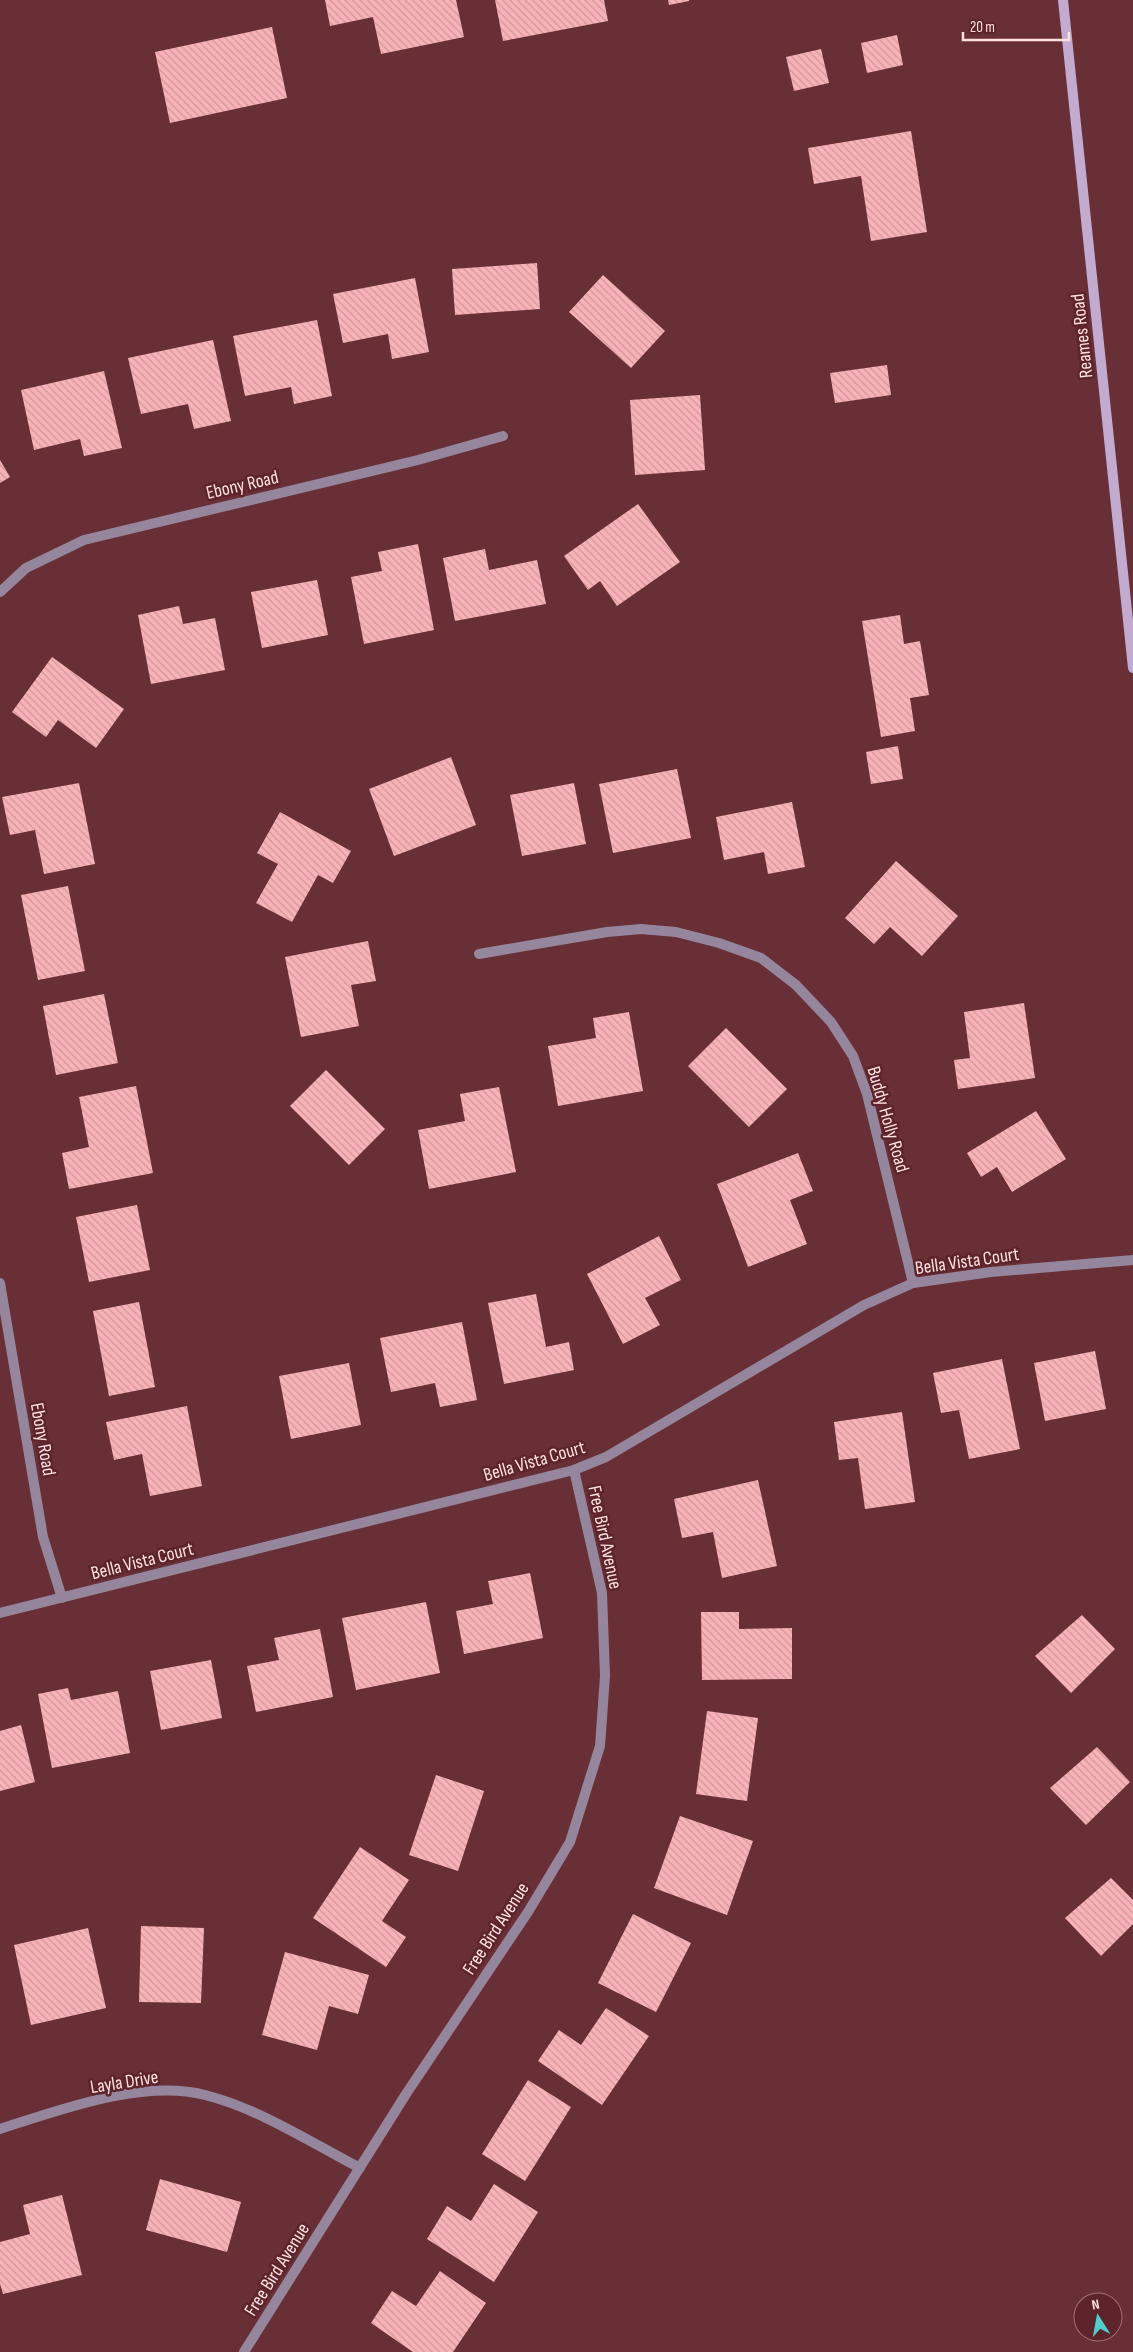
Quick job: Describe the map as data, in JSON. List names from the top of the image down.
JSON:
{
  "streets": {
    "main road": ["Reames Road"],
    "street": [
      "Ebony Road",
      "Buddy Holly Road",
      "Bella Vista Court",
      "Free Bird Avenue",
      "Layla Drive"
    ]
  },
  "crossings": [
    ["Ebony Road", "Bella Vista Court"],
    ["Buddy Holly Road", "Bella Vista Court"],
    ["Bella Vista Court", "Free Bird Avenue"],
    ["Free Bird Avenue", "Layla Drive"]
  ],
  "scale_bar": "20 m",
  "north": "top"
}
